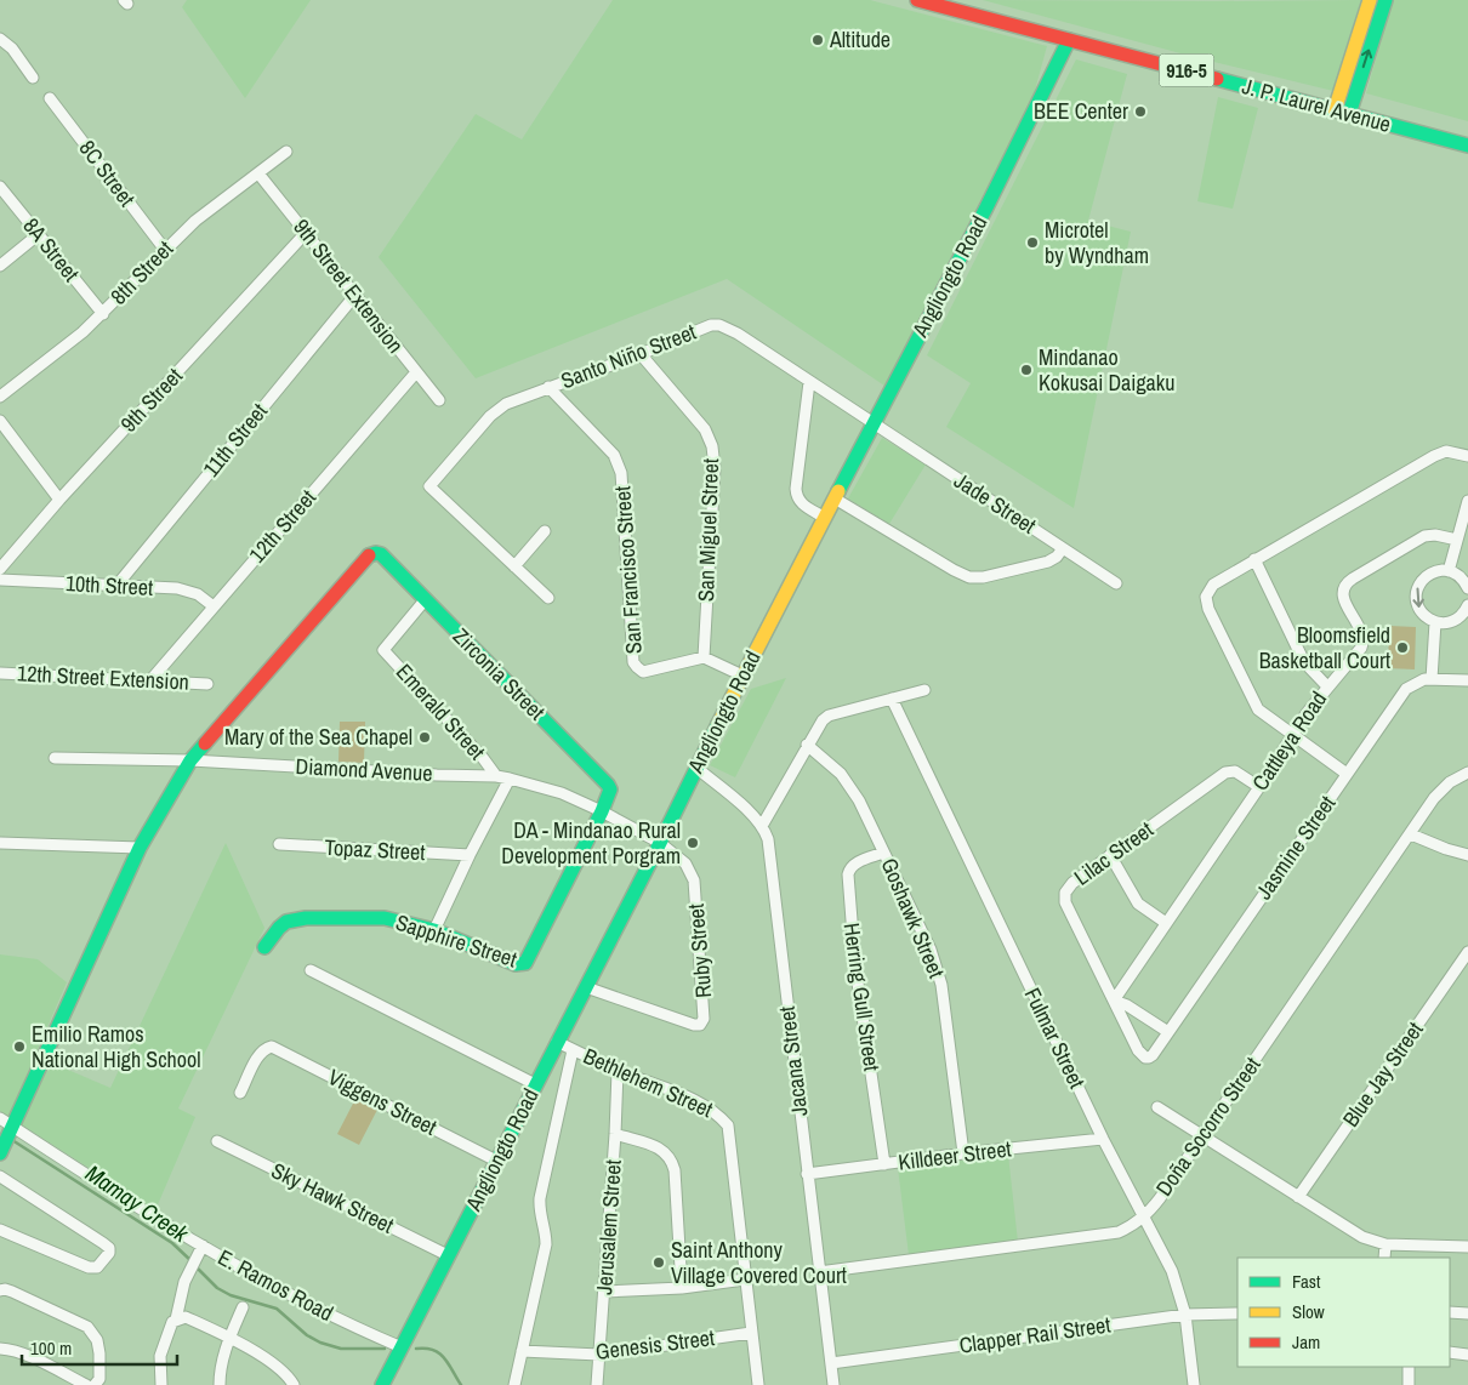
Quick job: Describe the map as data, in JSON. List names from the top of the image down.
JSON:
{
  "streets": {
    "main road": [
      "916-5",
      "J. P. Laurel Avenue",
      "Angliongto Road",
      "Zirconia Street",
      "Sapphire Street"
    ],
    "street": [
      "8C Street",
      "8A Street",
      "8th Street",
      "9th Street Extension",
      "Santo Niño Street",
      "9th Street",
      "11th Street",
      "Jade Street",
      "12th Street",
      "San Miguel Street",
      "San Francisco Street",
      "10th Street",
      "12th Street Extension",
      "Emerald Street",
      "Cattleya Road",
      "Diamond Avenue",
      "Jasmine Street",
      "Topaz Street",
      "Lilac Street",
      "Goshawk Street",
      "Ruby Street",
      "Herring Gull Street",
      "Fulmar Street",
      "Jacana Street",
      "Blue Jay Street",
      "Bethlehem Street",
      "Viggens Street",
      "Doña Socorro Street",
      "Killdeer Street",
      "Sky Hawk Street",
      "Jerusalem Street",
      "E. Ramos Road",
      "Clapper Rail Street",
      "Genesis Street"
    ]
  },
  "crossings": [
    ["J. P. Laurel Avenue", "Angliongto Road"],
    ["8C Street", "8th Street"],
    ["8A Street", "8th Street"],
    ["8th Street", "9th Street Extension"],
    ["Angliongto Road", "Santo Niño Street"],
    ["Angliongto Road", "Jade Street"],
    ["Angliongto Road", "Diamond Avenue"],
    ["Angliongto Road", "Ruby Street"],
    ["Angliongto Road", "Jacana Street"],
    ["Angliongto Road", "Bethlehem Street"],
    ["Angliongto Road", "Viggens Street"],
    ["Angliongto Road", "Sky Hawk Street"],
    ["Angliongto Road", "E. Ramos Road"],
    ["9th Street Extension", "9th Street"],
    ["9th Street Extension", "11th Street"],
    ["9th Street Extension", "12th Street"],
    ["Santo Niño Street", "Jade Street"],
    ["Santo Niño Street", "San Miguel Street"],
    ["Santo Niño Street", "San Francisco Street"],
    ["11th Street", "10th Street"],
    ["12th Street", "10th Street"],
    ["12th Street", "12th Street Extension"],
    ["San Miguel Street", "San Francisco Street"],
    ["Zirconia Street", "Emerald Street"],
    ["Zirconia Street", "Diamond Avenue"],
    ["Zirconia Street", "Sapphire Street"],
    ["Emerald Street", "Diamond Avenue"],
    ["Cattleya Road", "Lilac Street"],
    ["Diamond Avenue", "Sapphire Street"],
    ["Diamond Avenue", "Ruby Street"],
    ["Jasmine Street", "Lilac Street"],
    ["Goshawk Street", "Herring Gull Street"],
    ["Goshawk Street", "Killdeer Street"],
    ["Herring Gull Street", "Killdeer Street"],
    ["Fulmar Street", "Doña Socorro Street"],
    ["Fulmar Street", "Killdeer Street"],
    ["Fulmar Street", "Clapper Rail Street"],
    ["Jacana Street", "Doña Socorro Street"],
    ["Jacana Street", "Killdeer Street"],
    ["Jacana Street", "Clapper Rail Street"],
    ["Bethlehem Street", "Jerusalem Street"],
    ["Bethlehem Street", "Genesis Street"],
    ["Jerusalem Street", "Genesis Street"]
  ],
  "water": ["Mamay Creek"],
  "places": [
    "Altitude",
    "BEE Center",
    "Microtel by Wyndham",
    "Mindanao Kokusai Daigaku",
    "Bloomsfield Basketball Court",
    "Mary of the Sea Chapel",
    "DA - Mindanao Rural Development Porgram",
    "Emilio Ramos National High School",
    "Saint Anthony Village Covered Court"
  ],
  "legend": ["Fast", "Slow", "Jam"],
  "scale_bar": "100 m"
}
